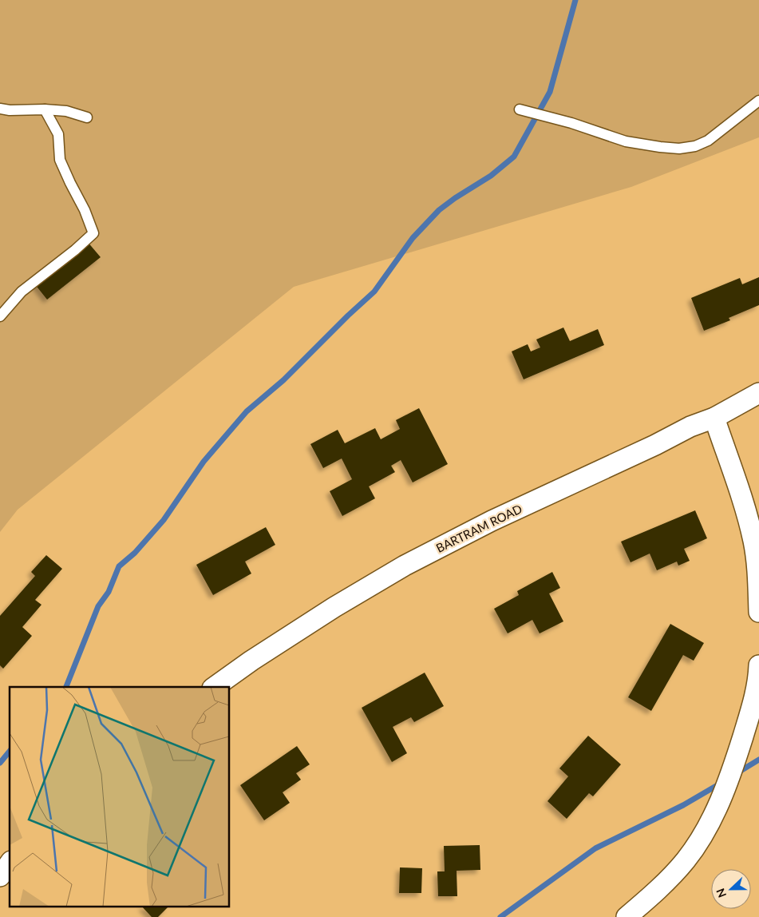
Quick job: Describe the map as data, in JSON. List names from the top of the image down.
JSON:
{
  "streets": {
    "street": ["BARTRAM ROAD"]
  },
  "north": "left"
}
